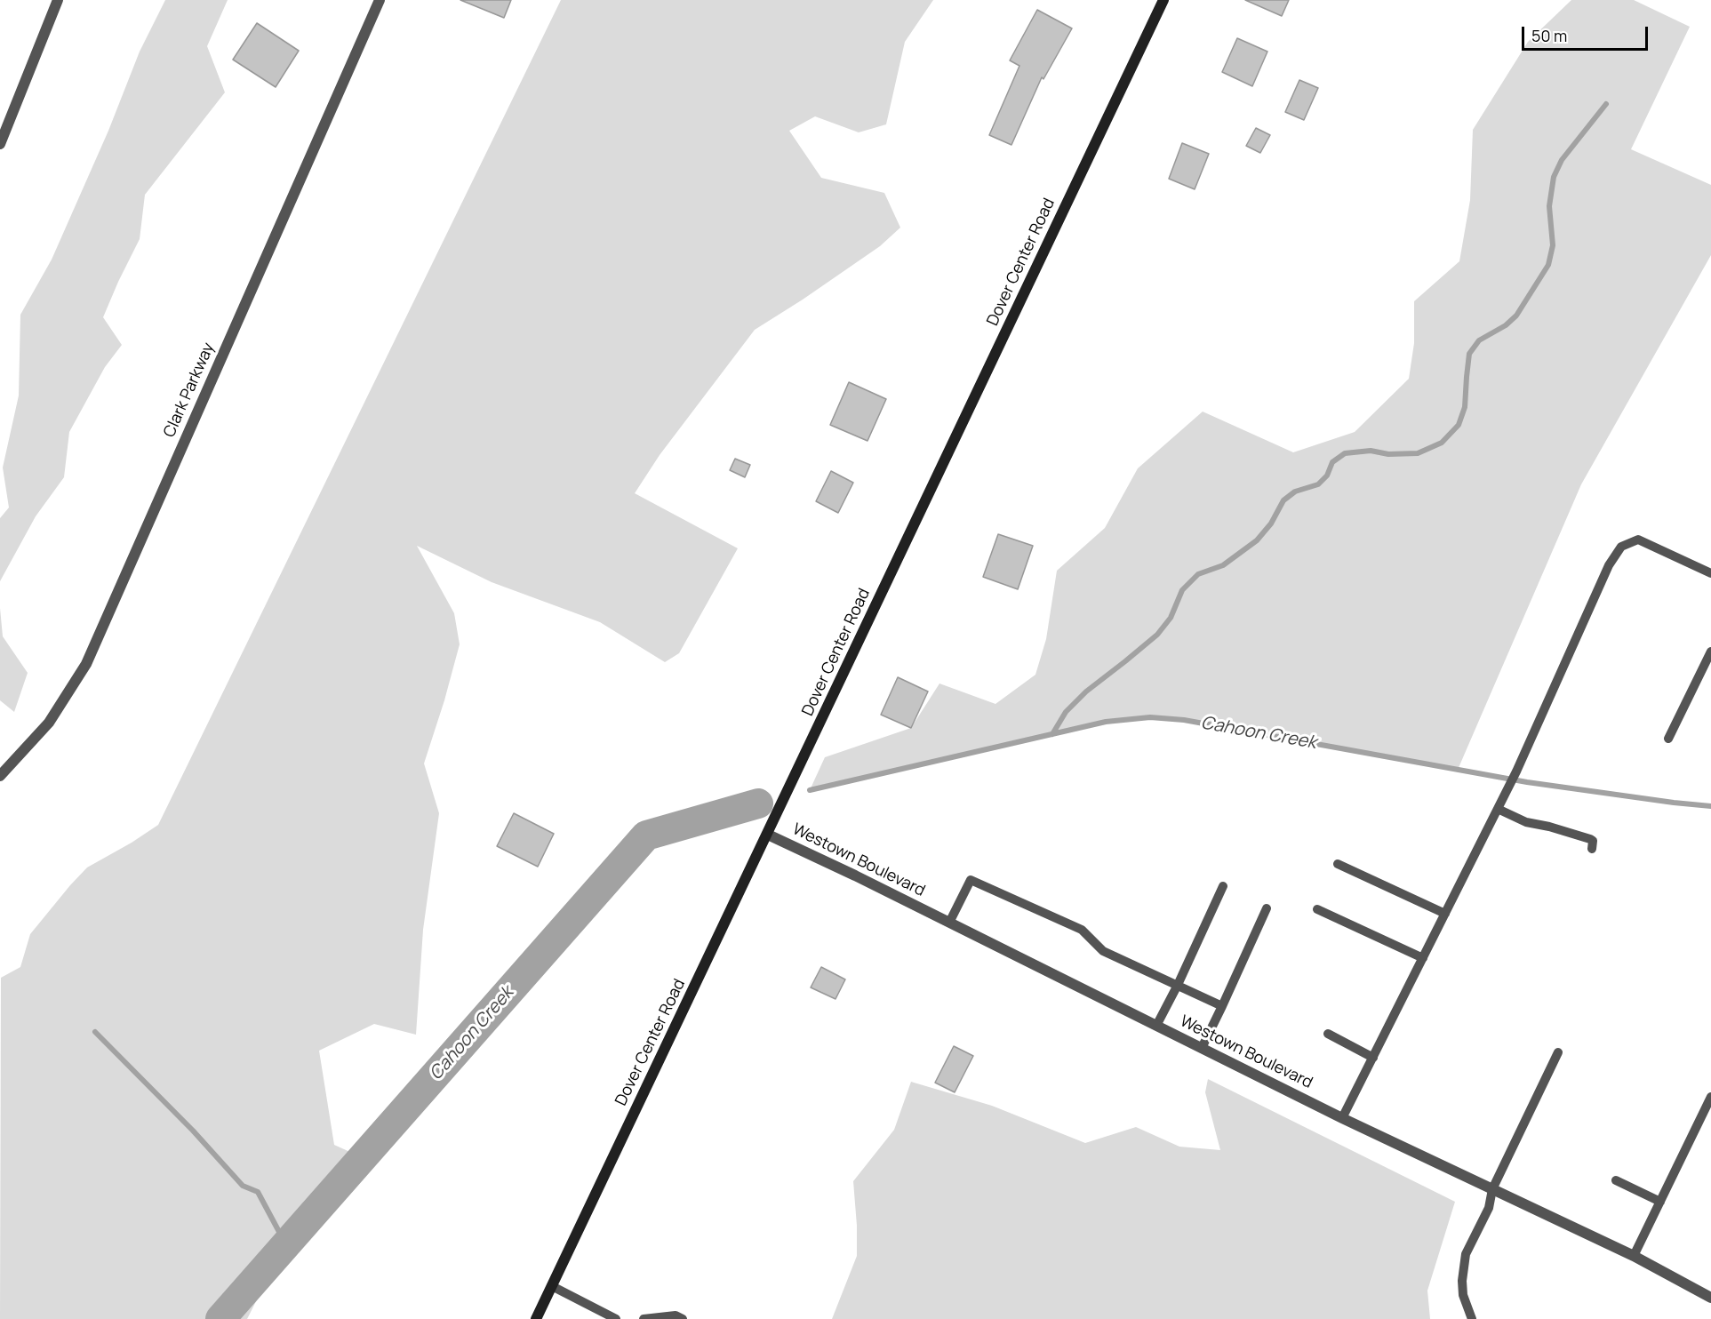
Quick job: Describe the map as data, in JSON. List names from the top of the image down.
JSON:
{
  "streets": {
    "street": ["Dover Center Road", "Clark Parkway", "Westown Boulevard"]
  },
  "crossings": [
    ["Dover Center Road", "Westown Boulevard"]
  ],
  "water": ["Cahoon Creek"],
  "scale_bar": "50 m"
}
